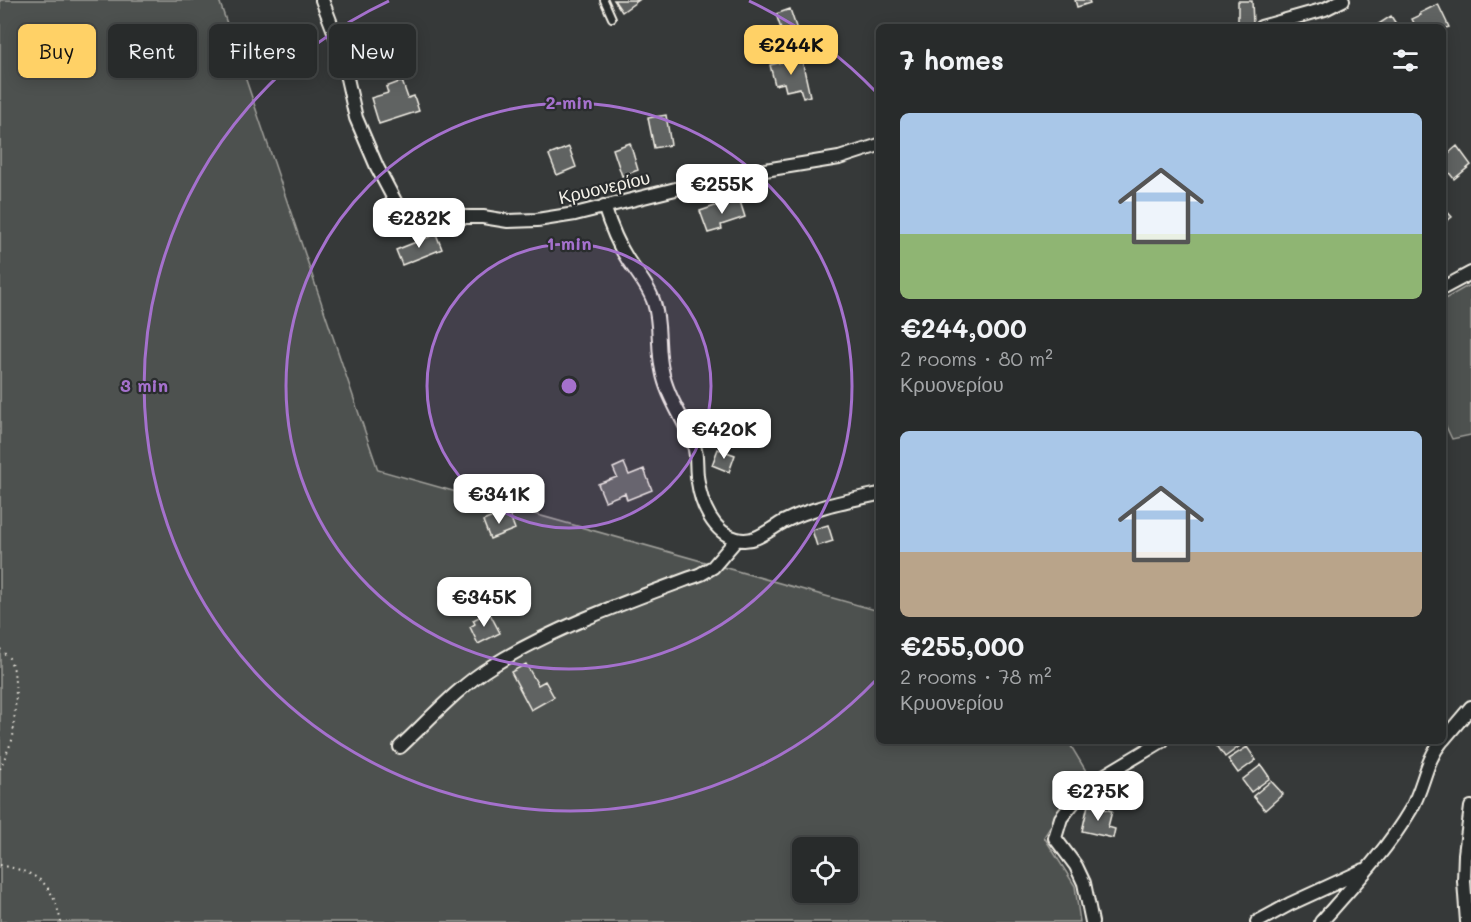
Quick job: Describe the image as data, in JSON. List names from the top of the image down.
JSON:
{
  "streets": {
    "street": ["Κρυονερίου"]
  },
  "page": {
    "chip": [
      "Buy",
      "Rent",
      "Filters",
      "New"
    ],
    "heading": "7 homes",
    "price": [
      "€244K",
      "€255K",
      "€282K",
      "€420K",
      "€341K",
      "€345K",
      "€275K"
    ],
    "list": [
      {
        "name": "€244,000",
        "note": "2 rooms · 80 m² · Κρυονερίου"
      },
      {
        "name": "€255,000",
        "note": "2 rooms · 78 m² · Κρυονερίου"
      }
    ]
  },
  "rings": ["2 min", "1 min", "3 min"]
}
